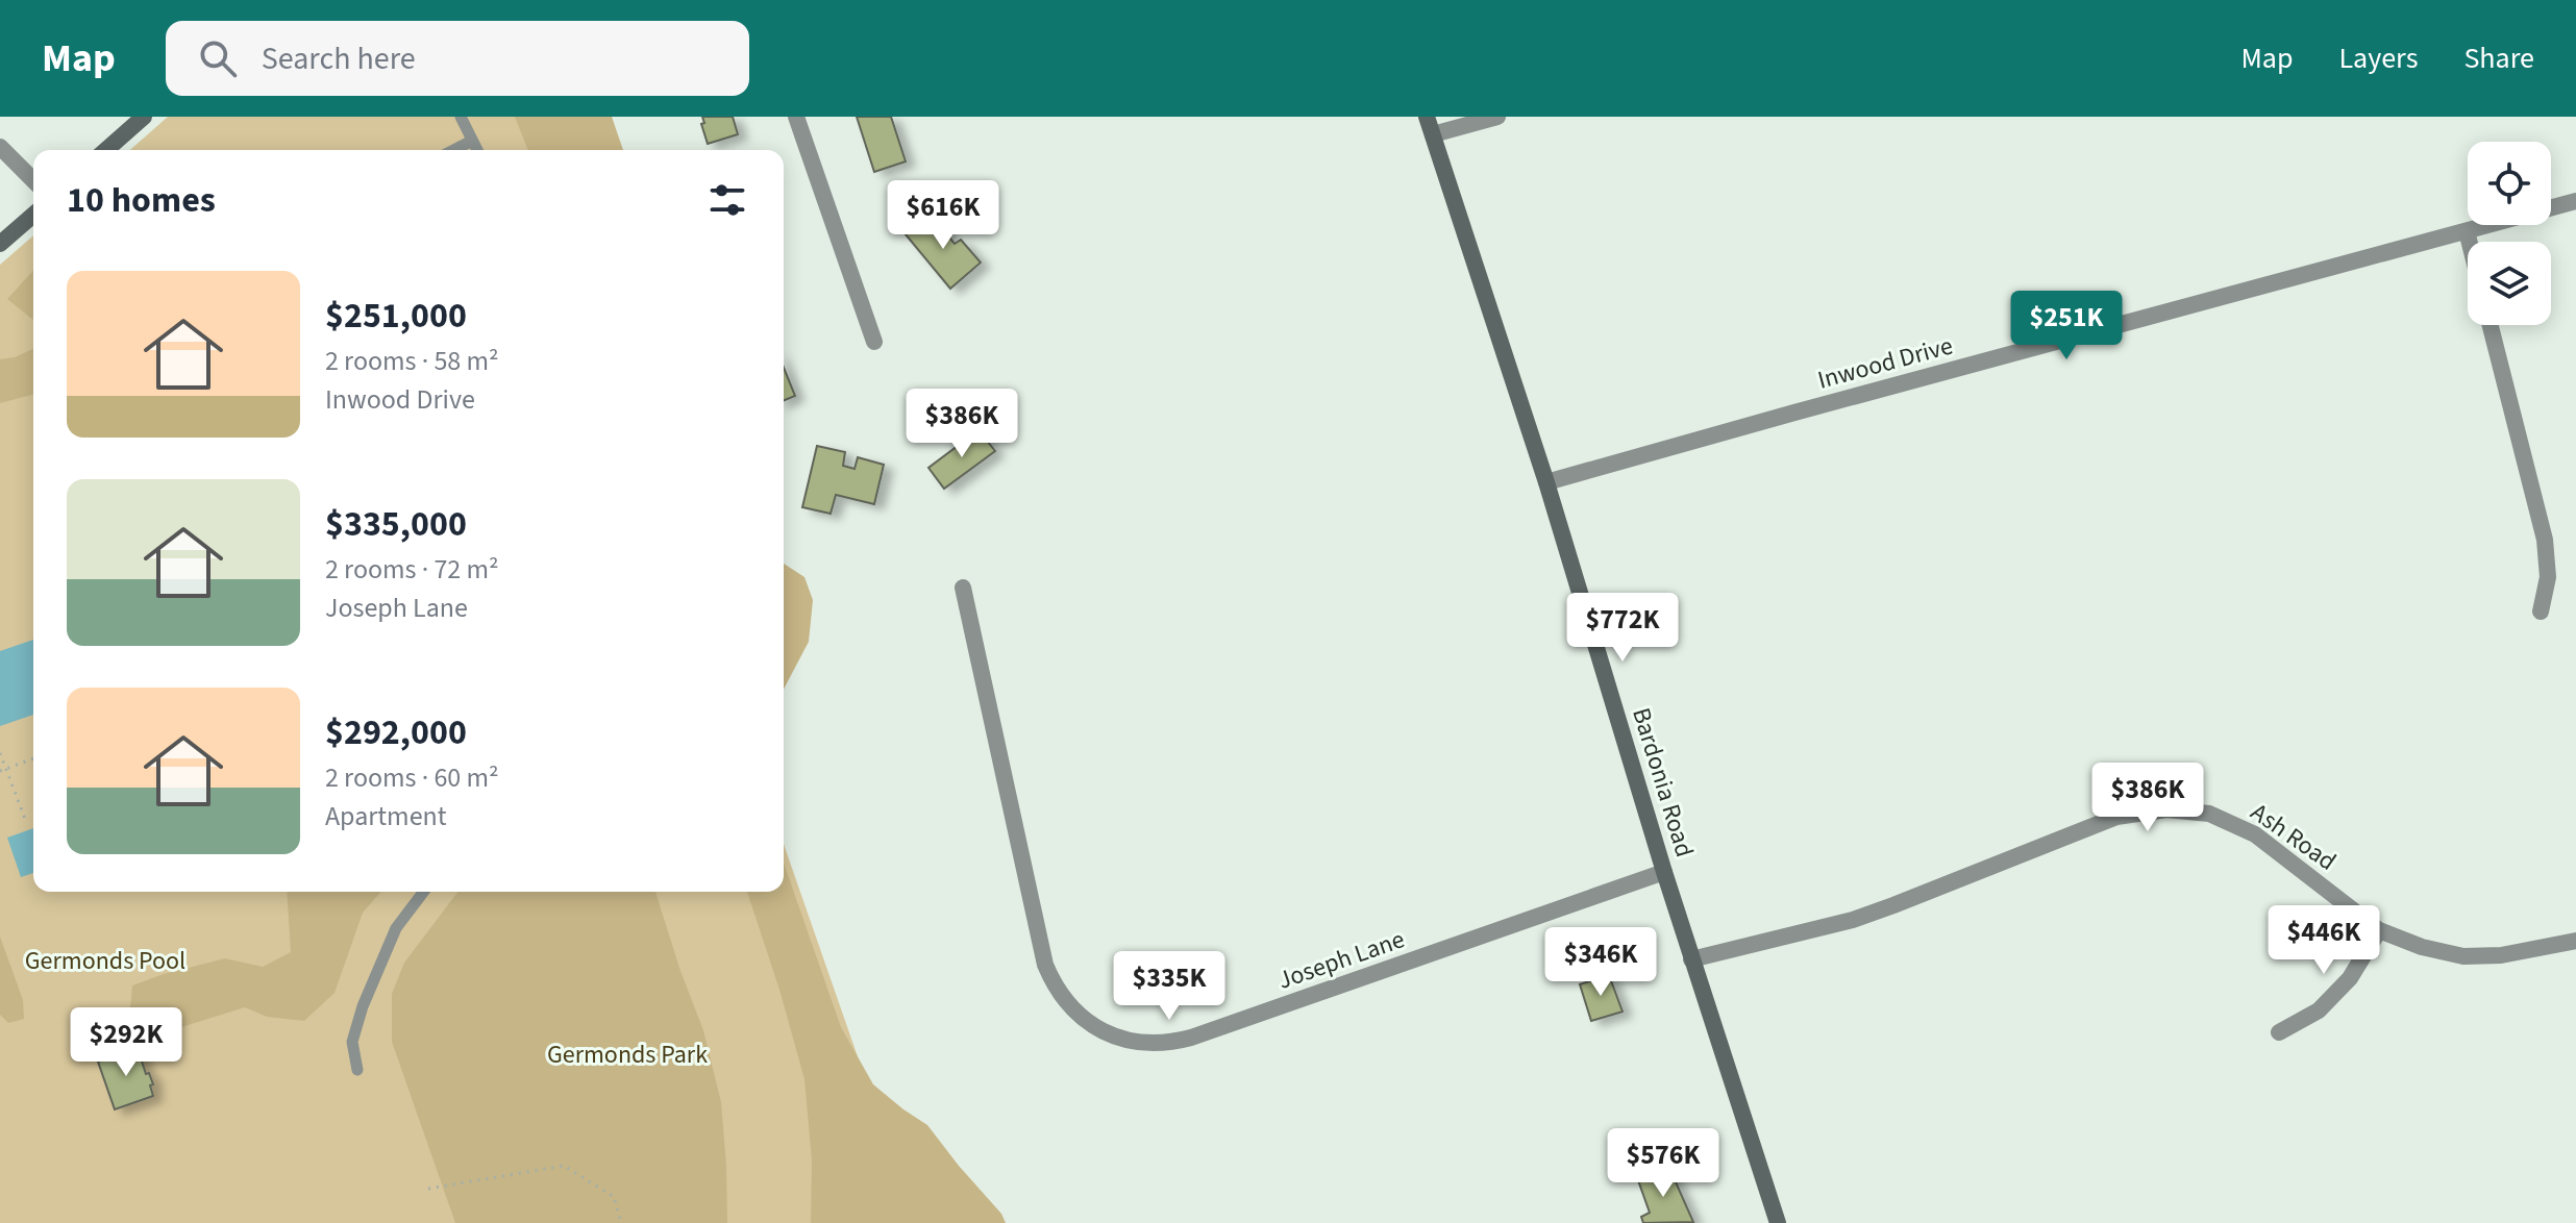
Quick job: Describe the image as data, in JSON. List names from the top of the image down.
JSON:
{
  "streets": {
    "street": [
      "Inwood Drive",
      "Bardonia Road",
      "Ash Road",
      "Joseph Lane"
    ]
  },
  "crossings": [
    ["Inwood Drive", "Bardonia Road"],
    ["Bardonia Road", "Ash Road"],
    ["Bardonia Road", "Joseph Lane"]
  ],
  "parks": ["Germonds Pool", "Germonds Park"],
  "page": {
    "header": "Map",
    "search": "Search here",
    "nav": ["Map", "Layers", "Share"],
    "heading": "10 homes",
    "price": [
      "$616K",
      "$251K",
      "$386K",
      "$772K",
      "$386K",
      "$446K",
      "$346K",
      "$335K",
      "$292K",
      "$576K"
    ],
    "list": [
      {
        "name": "$251,000",
        "note": "2 rooms · 58 m² · Inwood Drive"
      },
      {
        "name": "$335,000",
        "note": "2 rooms · 72 m² · Joseph Lane"
      },
      {
        "name": "$292,000",
        "note": "2 rooms · 60 m² · Apartment"
      }
    ]
  }
}
